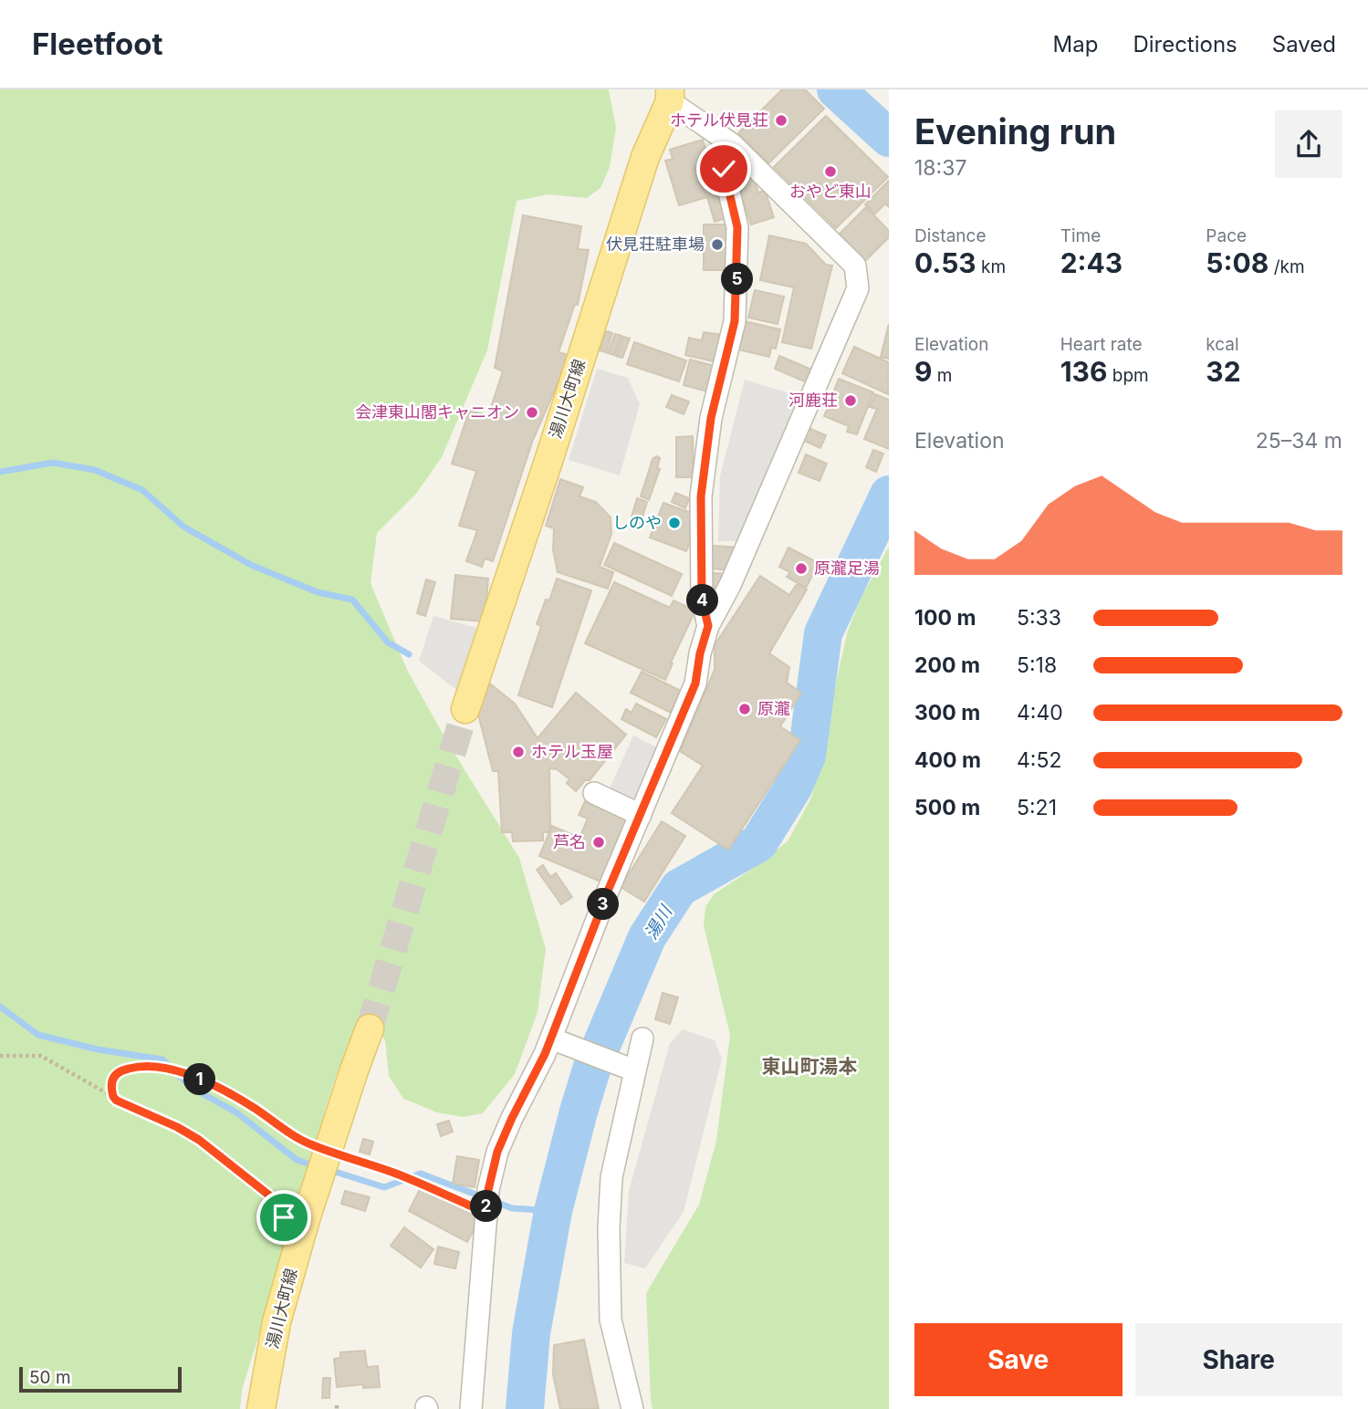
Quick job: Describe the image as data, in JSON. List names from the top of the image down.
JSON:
{
  "streets": {
    "main road": ["湯川大町線"]
  },
  "districts": ["東山町湯本"],
  "water": ["湯川"],
  "places": [
    "ホテル伏見荘",
    "おやど東山",
    "伏見荘駐車場",
    "河鹿荘",
    "会津東山閣キャニオン",
    "しのや",
    "原瀧足湯",
    "原瀧",
    "ホテル玉屋",
    "芦名"
  ],
  "scale_bar": "50 m",
  "page": {
    "header": "Fleetfoot",
    "nav": ["Map", "Directions", "Saved"],
    "heading": ["Evening run", "18:37"],
    "stats": [
      ["Distance", "0.53 km"],
      ["Time", "2:43"],
      ["Pace", "5:08 /km"],
      ["Elevation", "9 m"],
      ["Heart rate", "136 bpm"],
      ["kcal", "32"]
    ],
    "pins": [
      "5",
      "4",
      "3",
      "1",
      "2"
    ],
    "chart": ["Elevation", "25–34 m"],
    "list": [
      {
        "name": "100 m",
        "note": "5:33"
      },
      {
        "name": "200 m",
        "note": "5:18"
      },
      {
        "name": "300 m",
        "note": "4:40"
      },
      {
        "name": "400 m",
        "note": "4:52"
      },
      {
        "name": "500 m",
        "note": "5:21"
      }
    ],
    "buttons": ["Save", "Share"],
    "scale": "50 m"
  }
}
